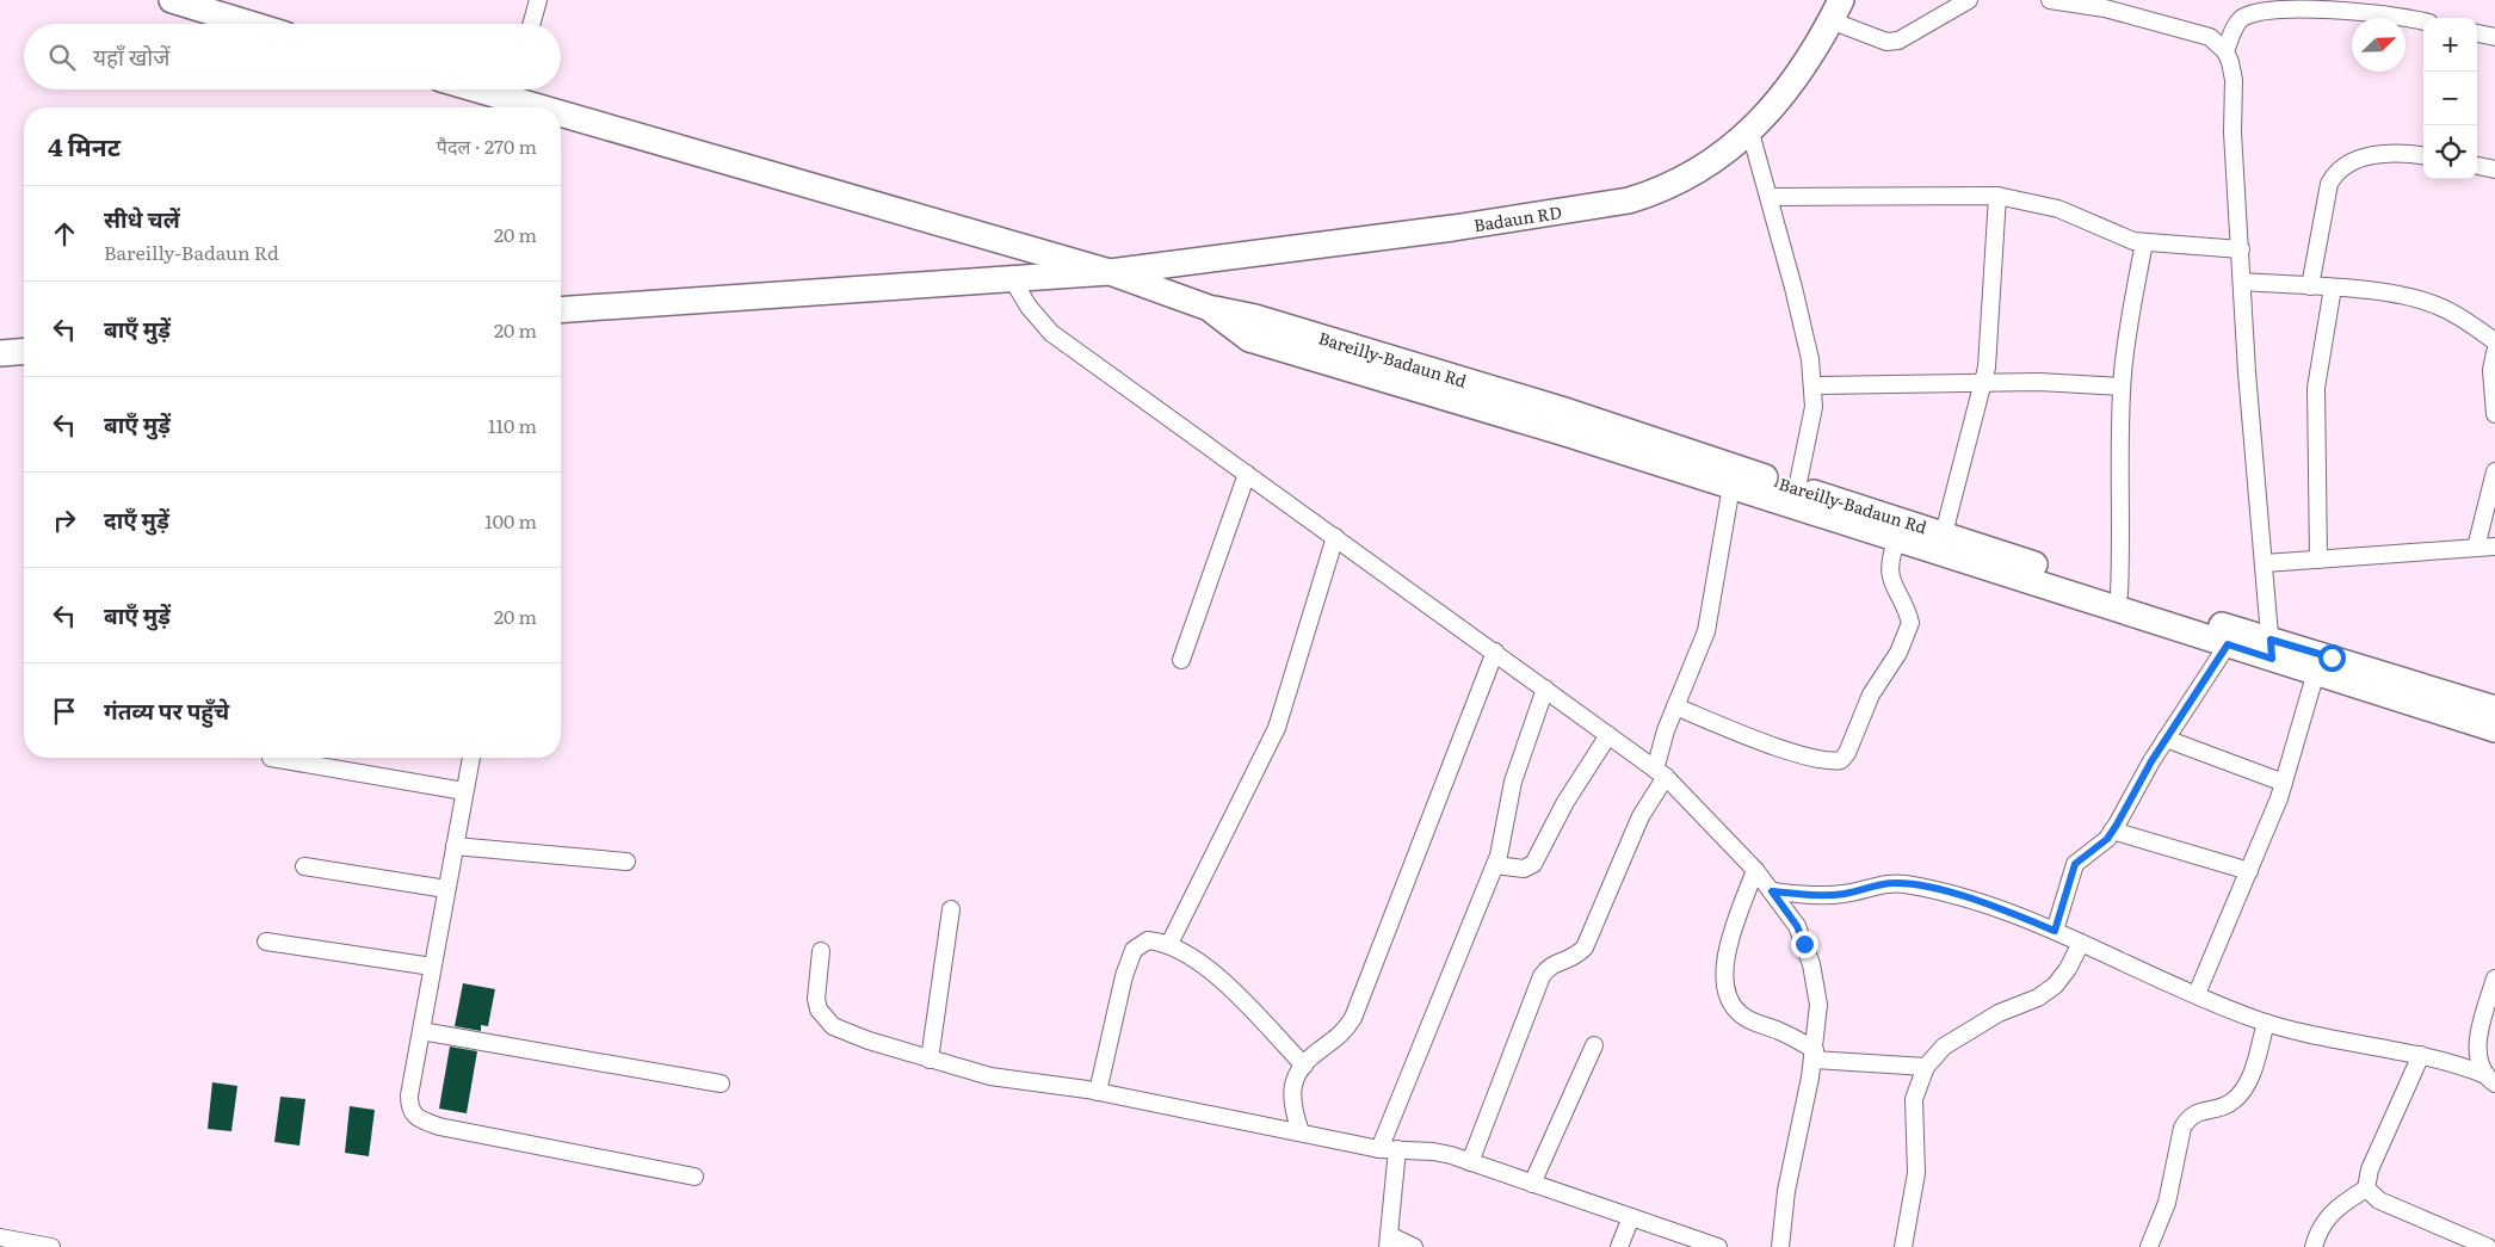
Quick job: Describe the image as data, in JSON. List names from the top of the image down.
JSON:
{
  "streets": {
    "main road": ["Badaun RD", "Bareilly-Badaun Rd"]
  },
  "north": "top right",
  "page": {
    "map_buttons": ["+", "−"],
    "search": "यहाँ खोजें",
    "heading": ["4 मिनट", "पैदल · 270 m"],
    "list": [
      ["सीधे चलें", "Bareilly-Badaun Rd", "20 m"],
      ["बाएँ मुड़ें", "20 m"],
      ["बाएँ मुड़ें", "110 m"],
      ["दाएँ मुड़ें", "100 m"],
      ["बाएँ मुड़ें", "20 m"],
      "गंतव्य पर पहुँचे"
    ]
  }
}
